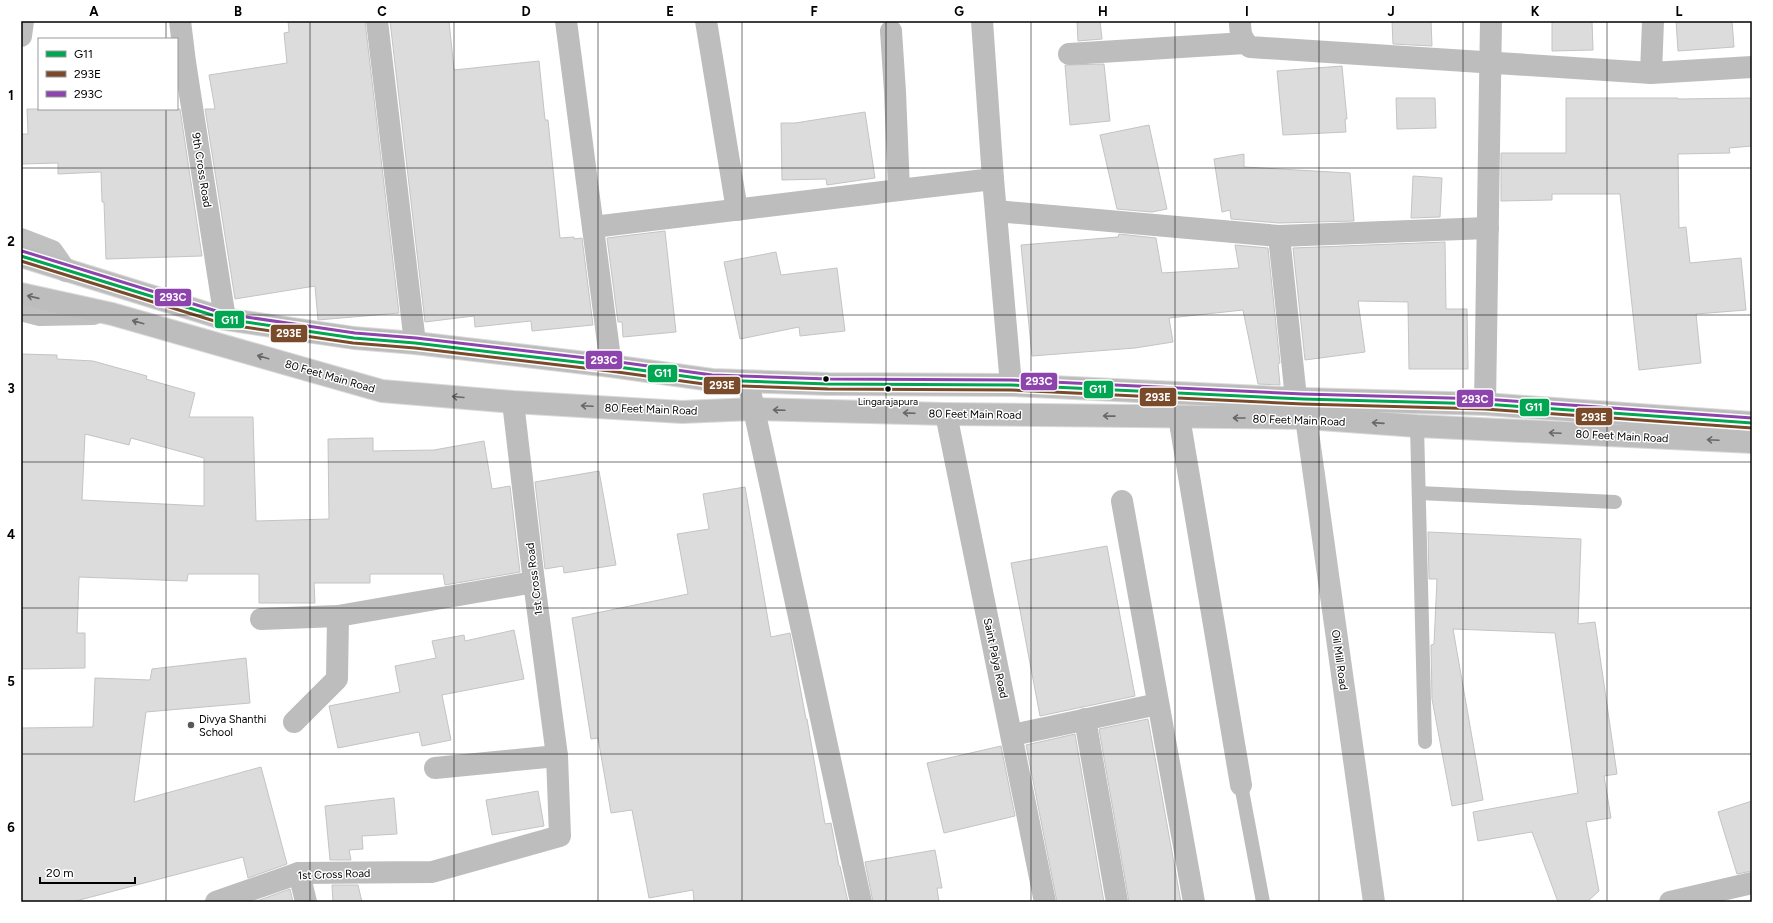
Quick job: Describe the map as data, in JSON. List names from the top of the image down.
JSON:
{
  "streets": {
    "street": [
      "9th Cross Road",
      "80 Feet Main Road",
      "1st Cross Road",
      "Saint Palya Road",
      "Oil Mill Road"
    ]
  },
  "crossings": [
    ["9th Cross Road", "80 Feet Main Road"],
    ["80 Feet Main Road", "1st Cross Road"],
    ["80 Feet Main Road", "Saint Palya Road"],
    ["80 Feet Main Road", "Oil Mill Road"]
  ],
  "places": ["Lingarajapura", "Divya Shanthi School"],
  "lines": ["transit line 293C", "transit line G11", "transit line 293E"],
  "legend": ["G11", "293E", "293C"],
  "scale_bar": "20 m",
  "grid": {
    "columns": [
      "A",
      "B",
      "C",
      "D",
      "E",
      "F",
      "G",
      "H",
      "I",
      "J",
      "K",
      "L"
    ],
    "rows": [
      "1",
      "2",
      "3",
      "4",
      "5",
      "6"
    ]
  }
}
